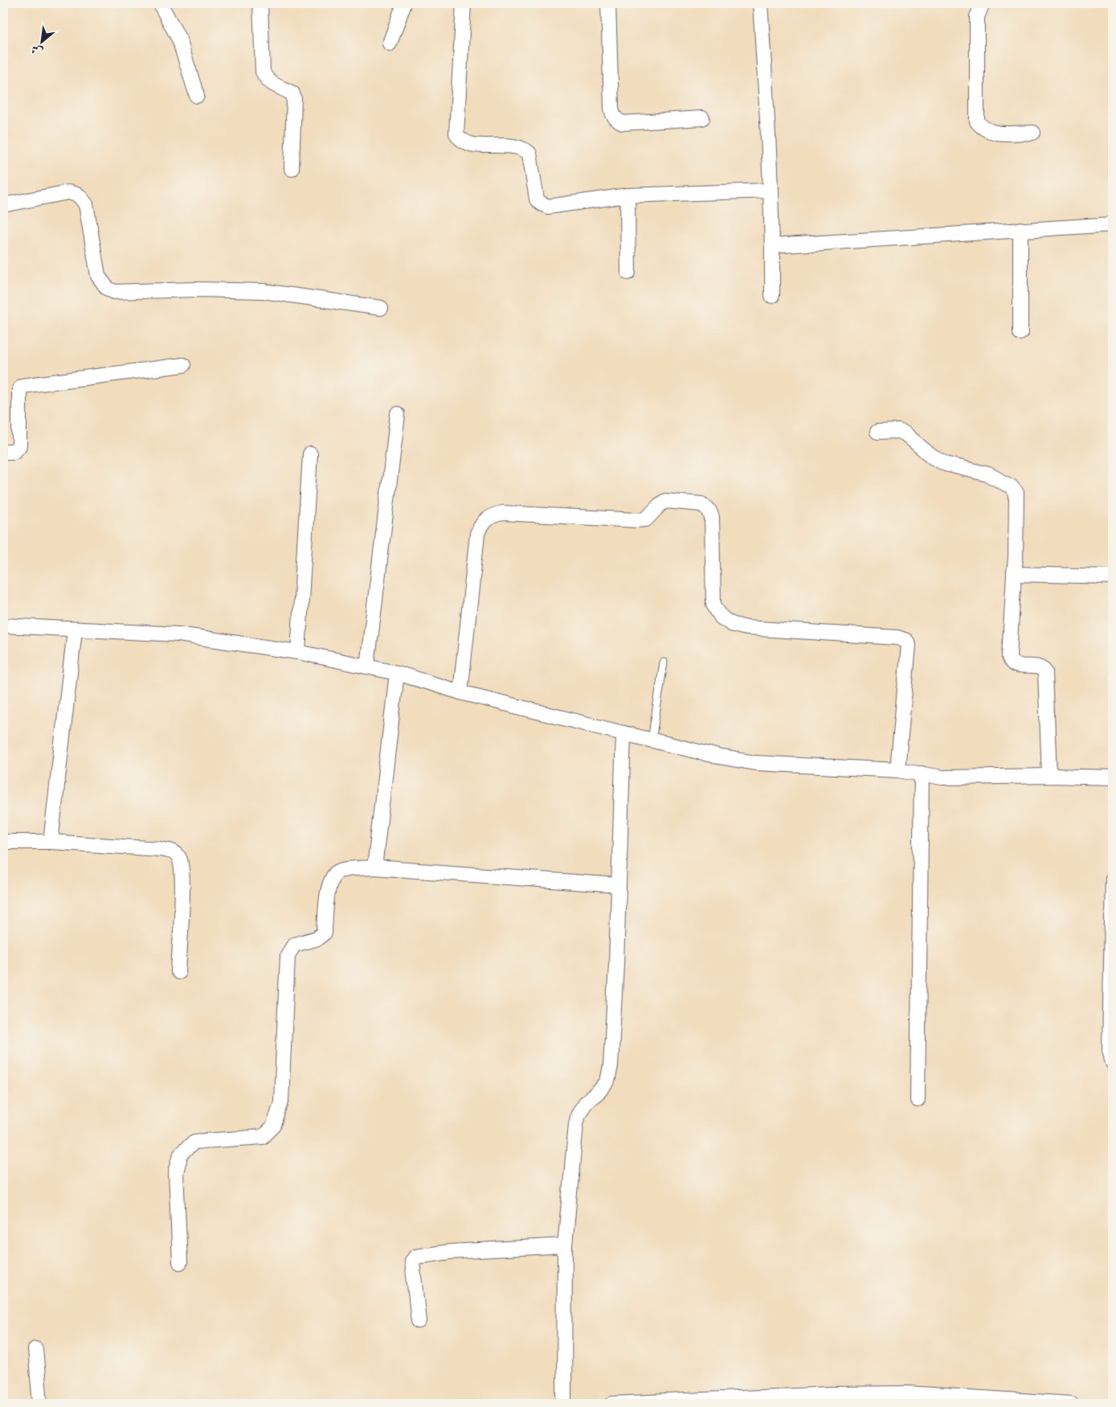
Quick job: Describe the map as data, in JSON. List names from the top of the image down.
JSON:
{
  "north": "bottom left"
}
